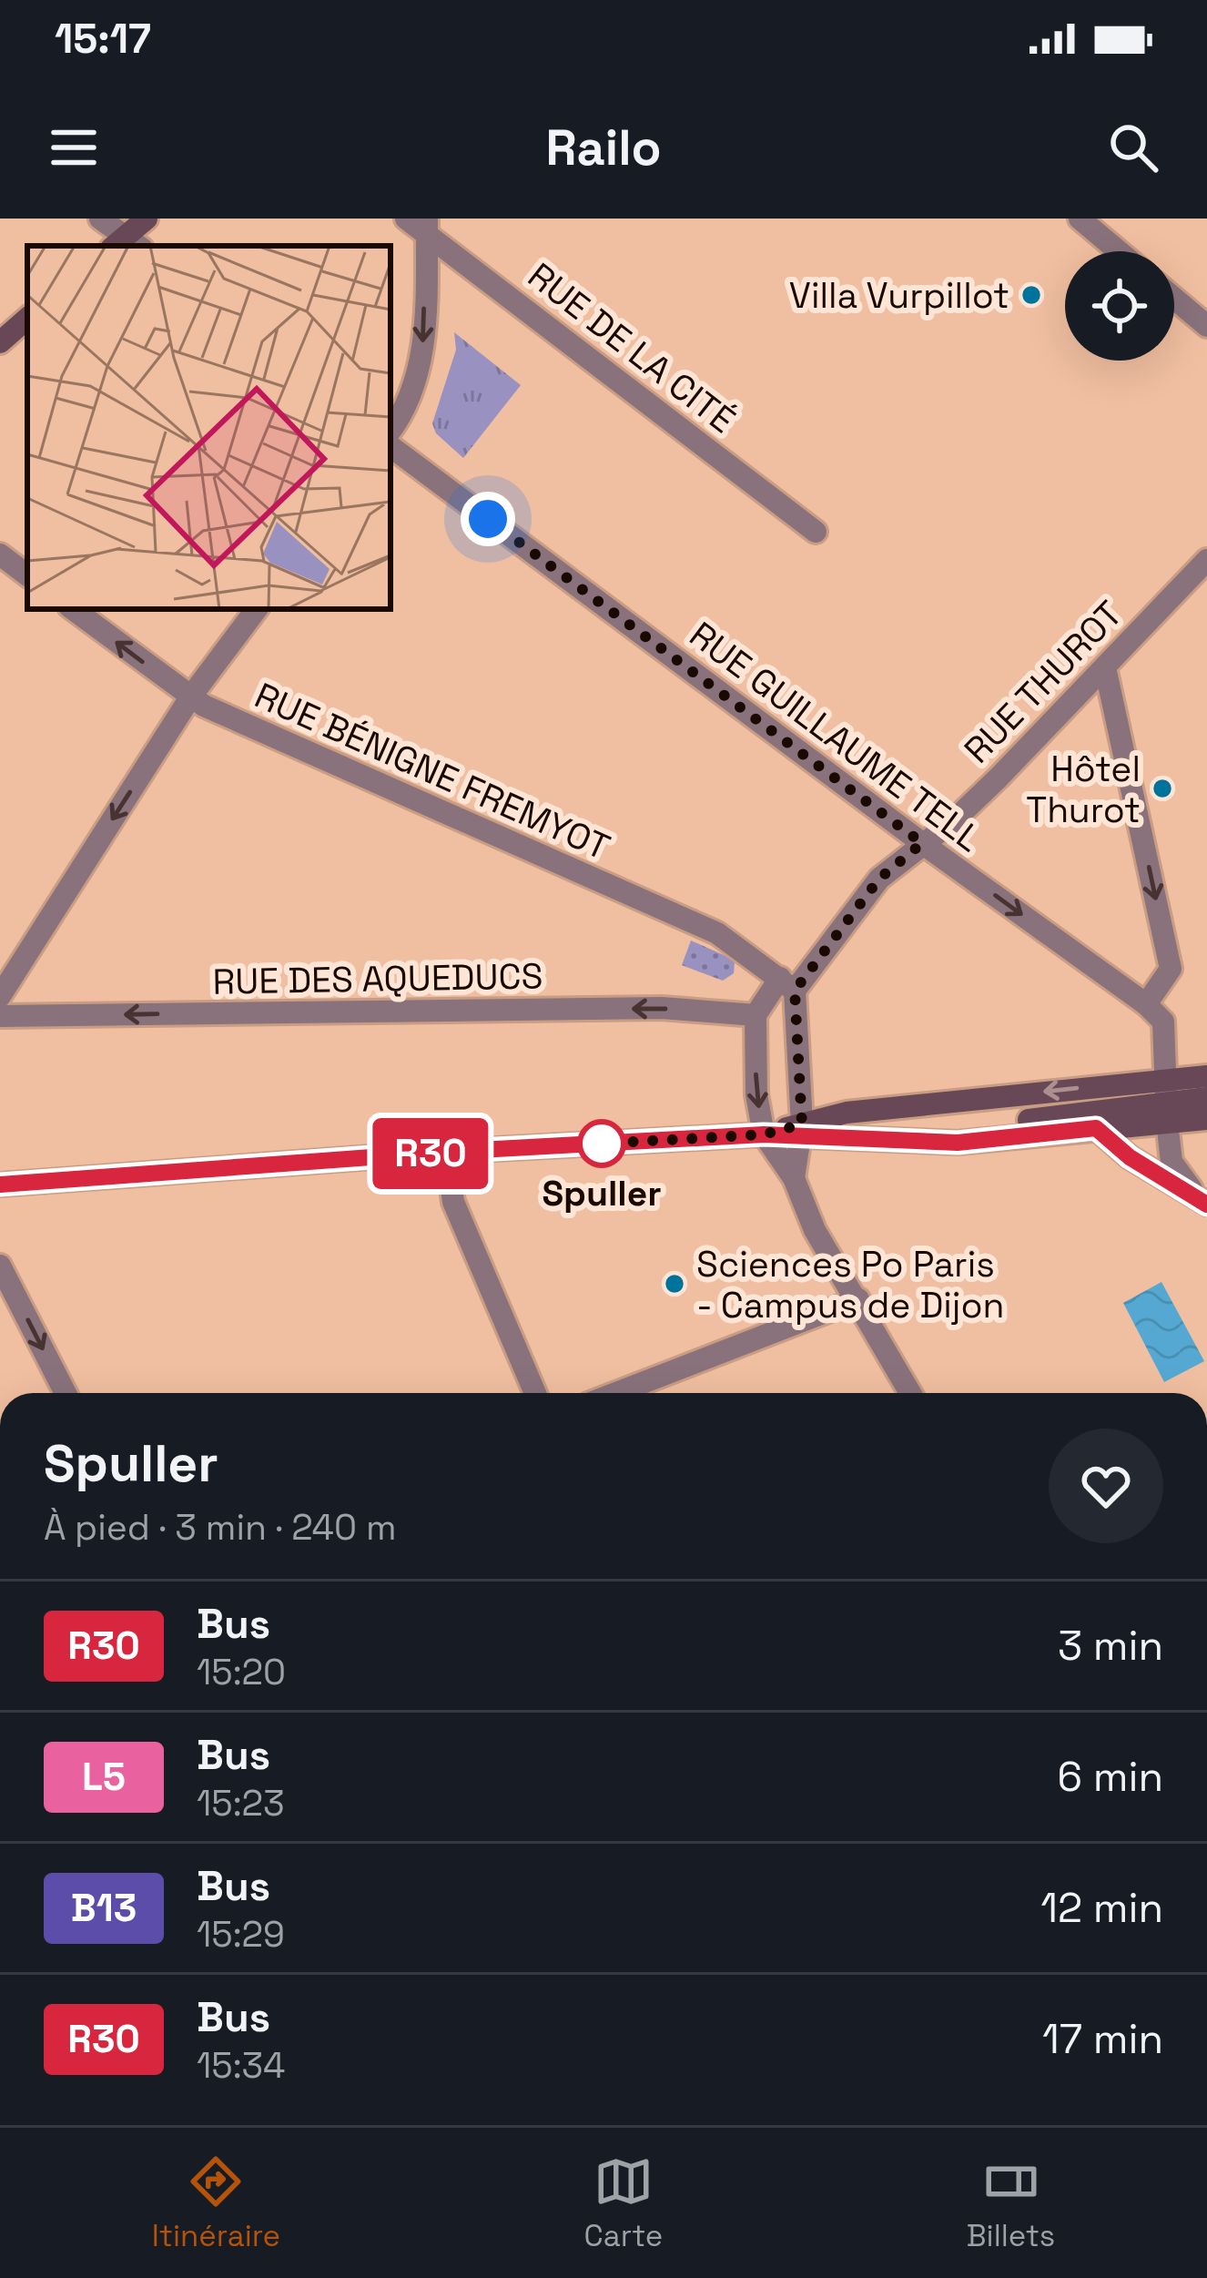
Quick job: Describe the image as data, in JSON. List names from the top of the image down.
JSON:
{
  "streets": {
    "street": [
      "RUE DE LA CITÉ",
      "RUE THUROT",
      "RUE GUILLAUME TELL",
      "RUE BÉNIGNE FREMYOT",
      "RUE DES AQUEDUCS"
    ]
  },
  "crossings": [
    ["RUE THUROT", "RUE GUILLAUME TELL"],
    ["RUE THUROT", "RUE BÉNIGNE FREMYOT"],
    ["RUE THUROT", "RUE DES AQUEDUCS"]
  ],
  "one_way": ["RUE DES AQUEDUCS"],
  "places": [
    "Villa Vurpillot",
    "Hôtel Thurot",
    "Spuller",
    "Sciences Po Paris - Campus de Dijon"
  ],
  "lines": ["bus line R30"],
  "page": {
    "status": "15:17",
    "header": "Railo",
    "on_map": "R30",
    "heading": ["Spuller", "À pied · 3 min · 240 m"],
    "list": [
      {
        "mark": "R30",
        "name": "Bus",
        "note": "15:20",
        "value": "3 min"
      },
      {
        "mark": "L5",
        "name": "Bus",
        "note": "15:23",
        "value": "6 min"
      },
      {
        "mark": "B13",
        "name": "Bus",
        "note": "15:29",
        "value": "12 min"
      },
      {
        "mark": "R30",
        "name": "Bus",
        "note": "15:34",
        "value": "17 min"
      }
    ],
    "tabs": ["Itinéraire", "Carte", "Billets"]
  }
}
